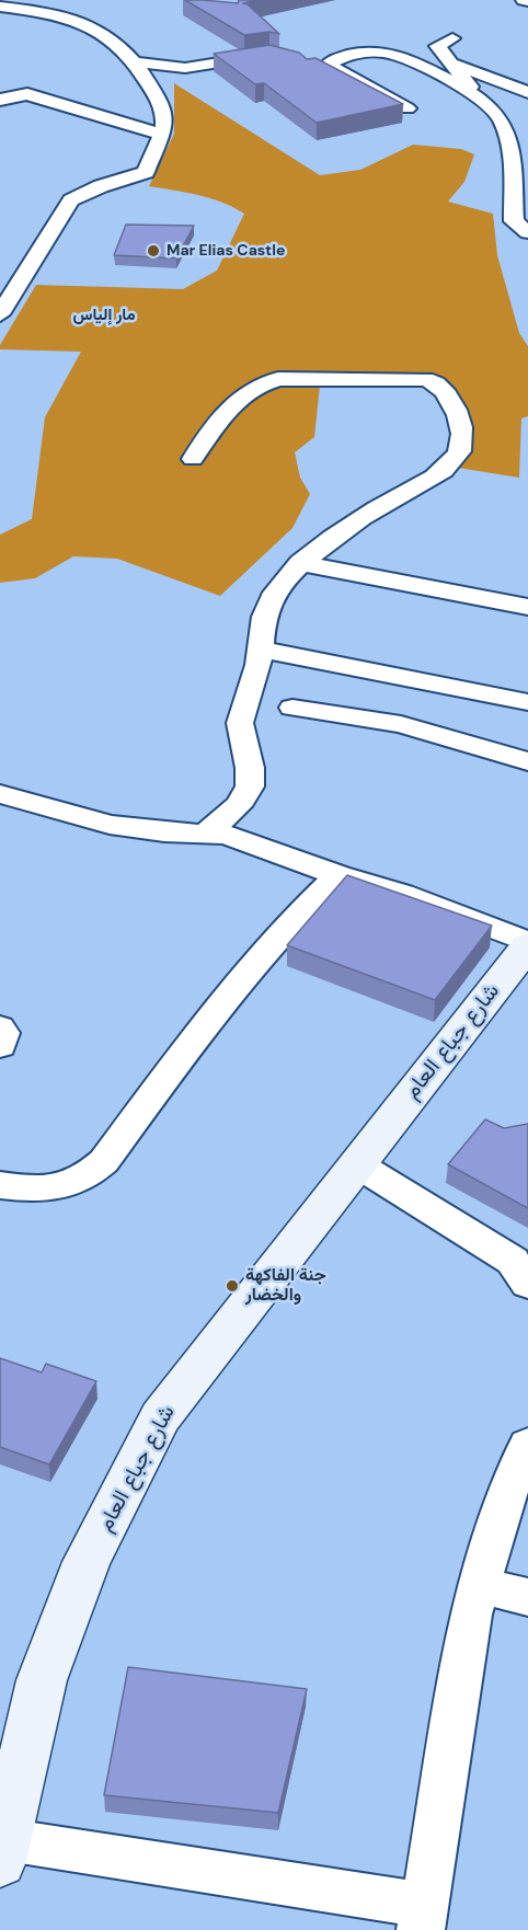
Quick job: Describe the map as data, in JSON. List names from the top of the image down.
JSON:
{
  "streets": {
    "main road": ["شارع جباع العام"]
  },
  "districts": ["مار إلياس"],
  "places": ["Mar Elias Castle", "جنة الفاكهة والخضار"]
}
